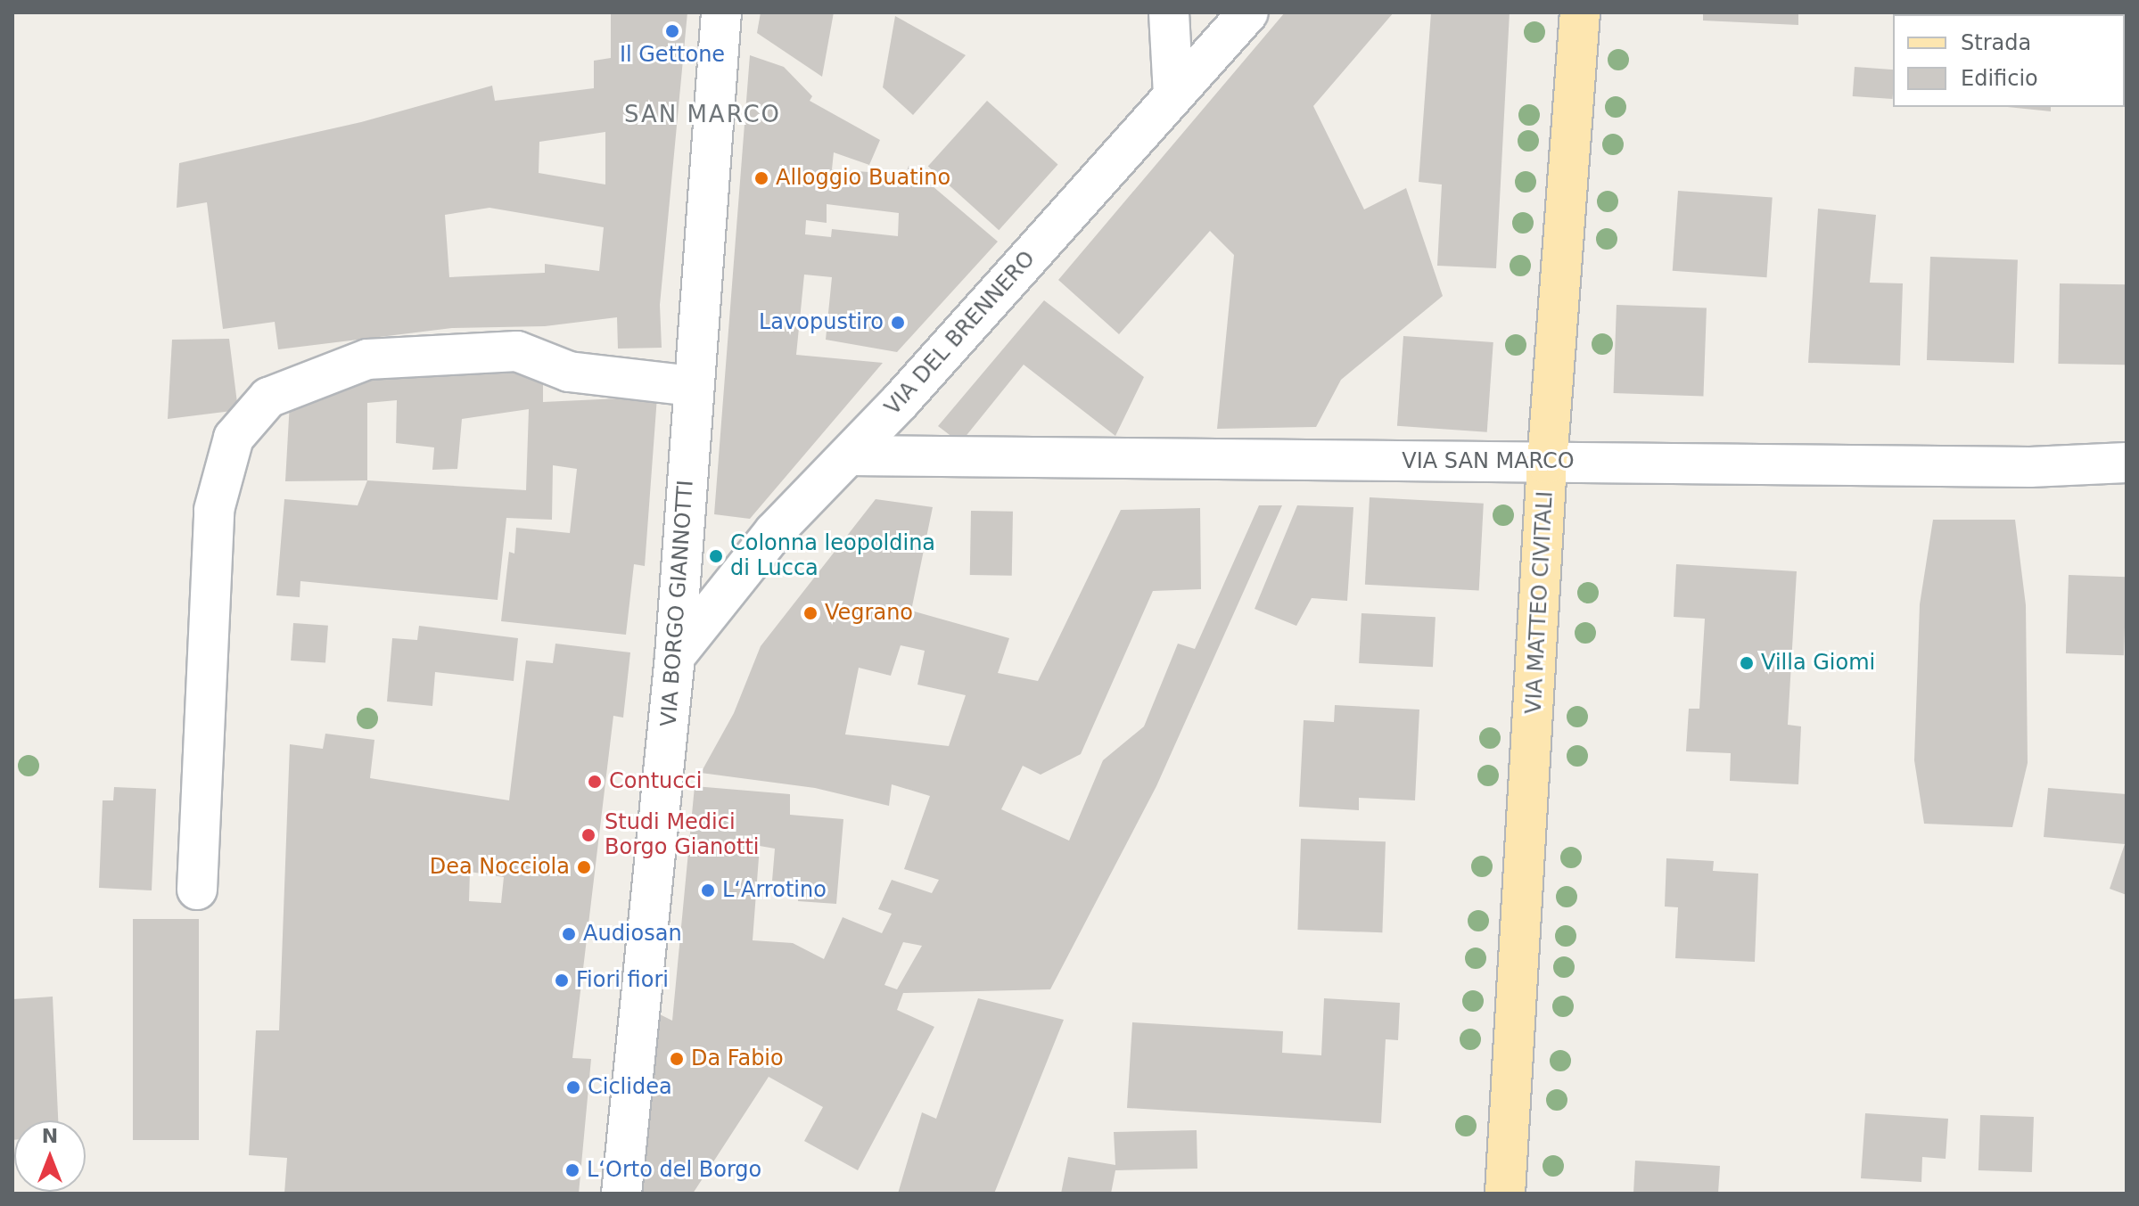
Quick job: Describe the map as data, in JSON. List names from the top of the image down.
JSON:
{
  "streets": {
    "main road": ["VIA MATTEO CIVITALI"],
    "street": ["VIA DEL BRENNERO", "VIA SAN MARCO", "VIA BORGO GIANNOTTI"]
  },
  "crossings": [
    ["VIA DEL BRENNERO", "VIA SAN MARCO"],
    ["VIA DEL BRENNERO", "VIA BORGO GIANNOTTI"],
    ["VIA SAN MARCO", "VIA MATTEO CIVITALI"]
  ],
  "districts": ["SAN MARCO"],
  "places": [
    "Il Gettone",
    "Alloggio Buatino",
    "Lavopustiro",
    "Colonna leopoldina di Lucca",
    "Vegrano",
    "Villa Giomi",
    "Contucci",
    "Studi Medici Borgo Gianotti",
    "Dea Nocciola",
    "L‘Arrotino",
    "Audiosan",
    "Fiori fiori",
    "Da Fabio",
    "Ciclidea",
    "L‘Orto del Borgo"
  ],
  "legend": ["Strada", "Edificio"],
  "north": "top"
}
